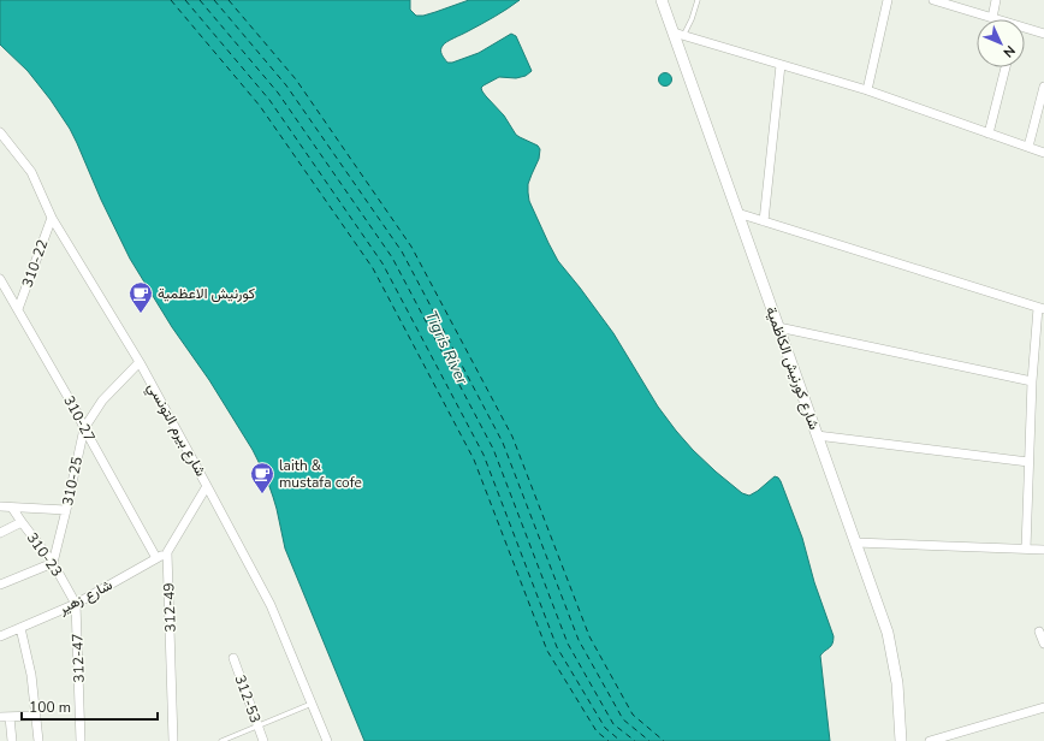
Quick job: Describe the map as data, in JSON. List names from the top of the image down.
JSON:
{
  "streets": {
    "street": [
      "310-22",
      "شارع كورنيش الكاظمية",
      "310-27",
      "شارع بيرم التونسي",
      "310-25",
      "310-23",
      "شارع زهير",
      "312-49",
      "312-47",
      "312-53"
    ]
  },
  "crossings": [
    ["310-22", "310-27"],
    ["310-22", "شارع بيرم التونسي"],
    ["310-27", "310-25"],
    ["310-27", "شارع زهير"],
    ["شارع بيرم التونسي", "310-25"],
    ["310-25", "310-23"],
    ["310-23", "شارع زهير"],
    ["310-23", "312-47"],
    ["شارع زهير", "312-49"],
    ["شارع زهير", "312-47"]
  ],
  "water": ["Tigris River"],
  "places": {
    "cafe": ["كورنيش الاعظمية", "laith & mustafa cofe"]
  },
  "scale_bar": "100 m",
  "north": "bottom right"
}
